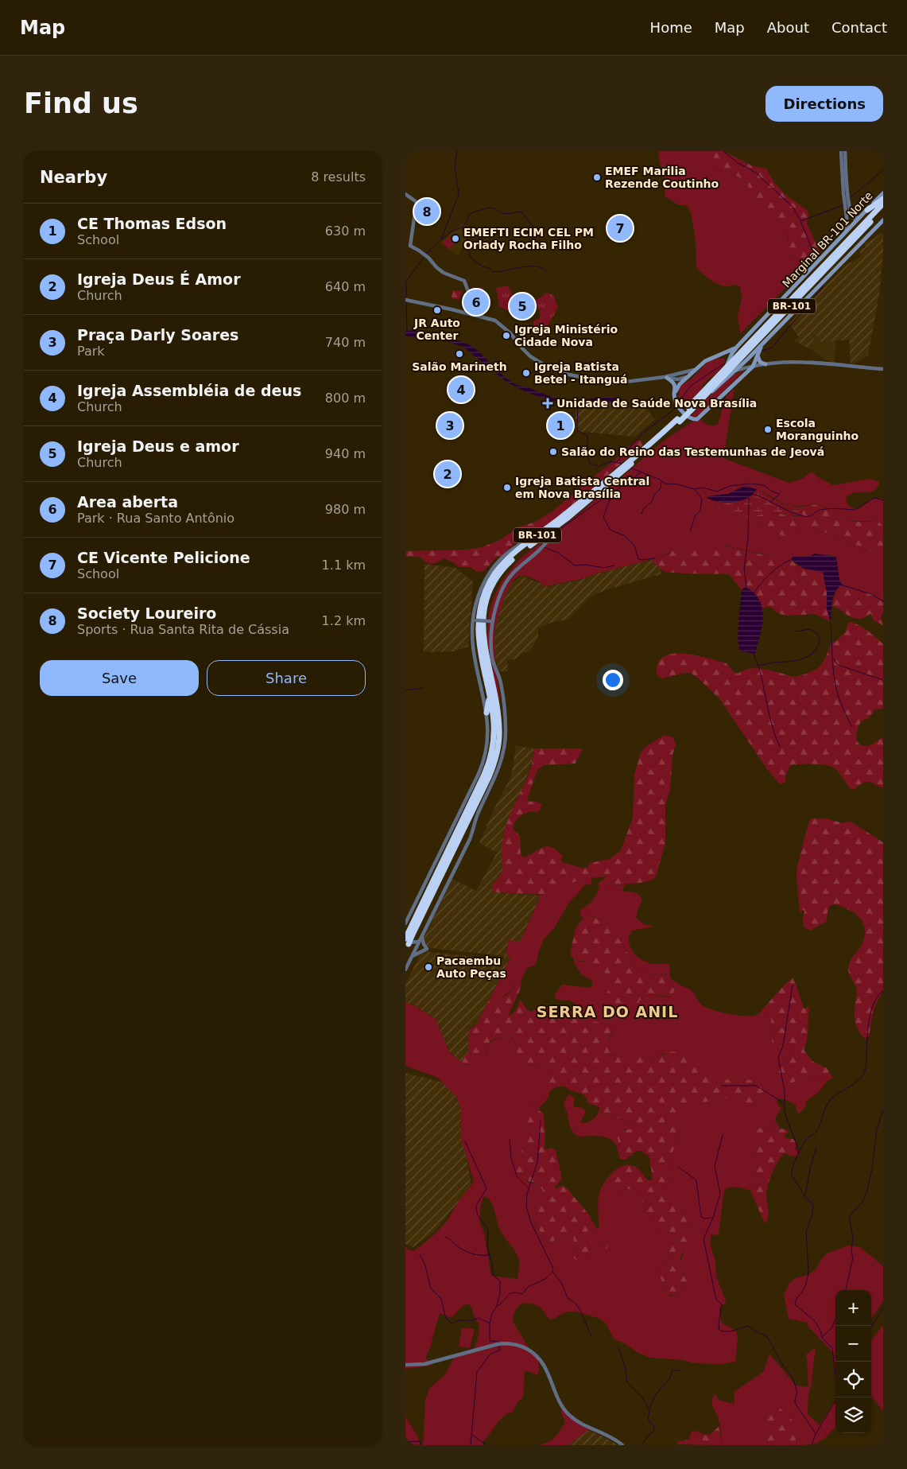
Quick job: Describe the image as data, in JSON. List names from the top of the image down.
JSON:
{
  "streets": {
    "highway": ["BR-101"],
    "main road": ["Marginal BR-101 Norte"]
  },
  "crossings": [
    ["Marginal BR-101 Norte", "BR-101"]
  ],
  "districts": ["SERRA DO ANIL"],
  "places": {
    "other": [
      "EMEF Marilia Rezende Coutinho",
      "EMEFTI ECIM CEL PM Orlady Rocha Filho",
      "JR Auto Center",
      "Igreja Ministério Cidade Nova",
      "Salão Marineth",
      "Igreja Batista Betel - Itanguá",
      "Escola Moranguinho",
      "Salão do Reino das Testemunhas de Jeová",
      "Igreja Batista Central em Nova Brasília",
      "Pacaembu Auto Peças"
    ],
    "health": ["Unidade de Saúde Nova Brasília"]
  },
  "page": {
    "header": "Map",
    "nav": [
      "Home",
      "Map",
      "About",
      "Contact"
    ],
    "buttons": [
      "Directions",
      ["Save", "Share"]
    ],
    "title": "Find us",
    "heading": ["Nearby", "8 results"],
    "pins": [
      "8",
      "7",
      "6",
      "5",
      "4",
      "1",
      "3",
      "2"
    ],
    "list": [
      {
        "mark": "1",
        "name": "CE Thomas Edson",
        "note": "School",
        "value": "630 m"
      },
      {
        "mark": "2",
        "name": "Igreja Deus É Amor",
        "note": "Church",
        "value": "640 m"
      },
      {
        "mark": "3",
        "name": "Praça Darly Soares",
        "note": "Park",
        "value": "740 m"
      },
      {
        "mark": "4",
        "name": "Igreja Assembléia de deus",
        "note": "Church",
        "value": "800 m"
      },
      {
        "mark": "5",
        "name": "Igreja Deus e amor",
        "note": "Church",
        "value": "940 m"
      },
      {
        "mark": "6",
        "name": "Area aberta",
        "note": "Park · Rua Santo Antônio",
        "value": "980 m"
      },
      {
        "mark": "7",
        "name": "CE Vicente Pelicione",
        "note": "School",
        "value": "1.1 km"
      },
      {
        "mark": "8",
        "name": "Society Loureiro",
        "note": "Sports · Rua Santa Rita de Cássia",
        "value": "1.2 km"
      }
    ],
    "map_buttons": ["+", "−"]
  }
}
